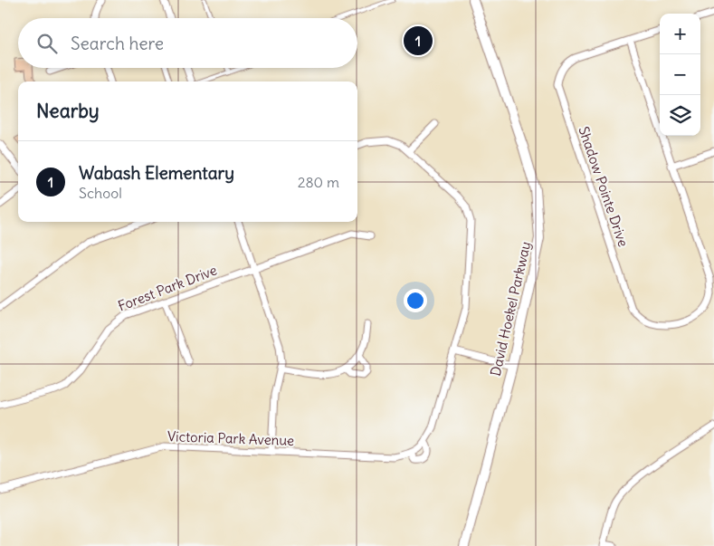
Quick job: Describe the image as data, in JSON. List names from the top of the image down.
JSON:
{
  "streets": {
    "main road": ["David Hoekel Parkway"],
    "street": ["Shadow Pointe Drive", "Forest Park Drive", "Victoria Park Avenue"]
  },
  "page": {
    "map_buttons": ["+", "−"],
    "search": "Search here",
    "pins": "1",
    "heading": "Nearby",
    "list": [
      {
        "mark": "1",
        "name": "Wabash Elementary",
        "note": "School",
        "value": "280 m"
      }
    ]
  }
}
